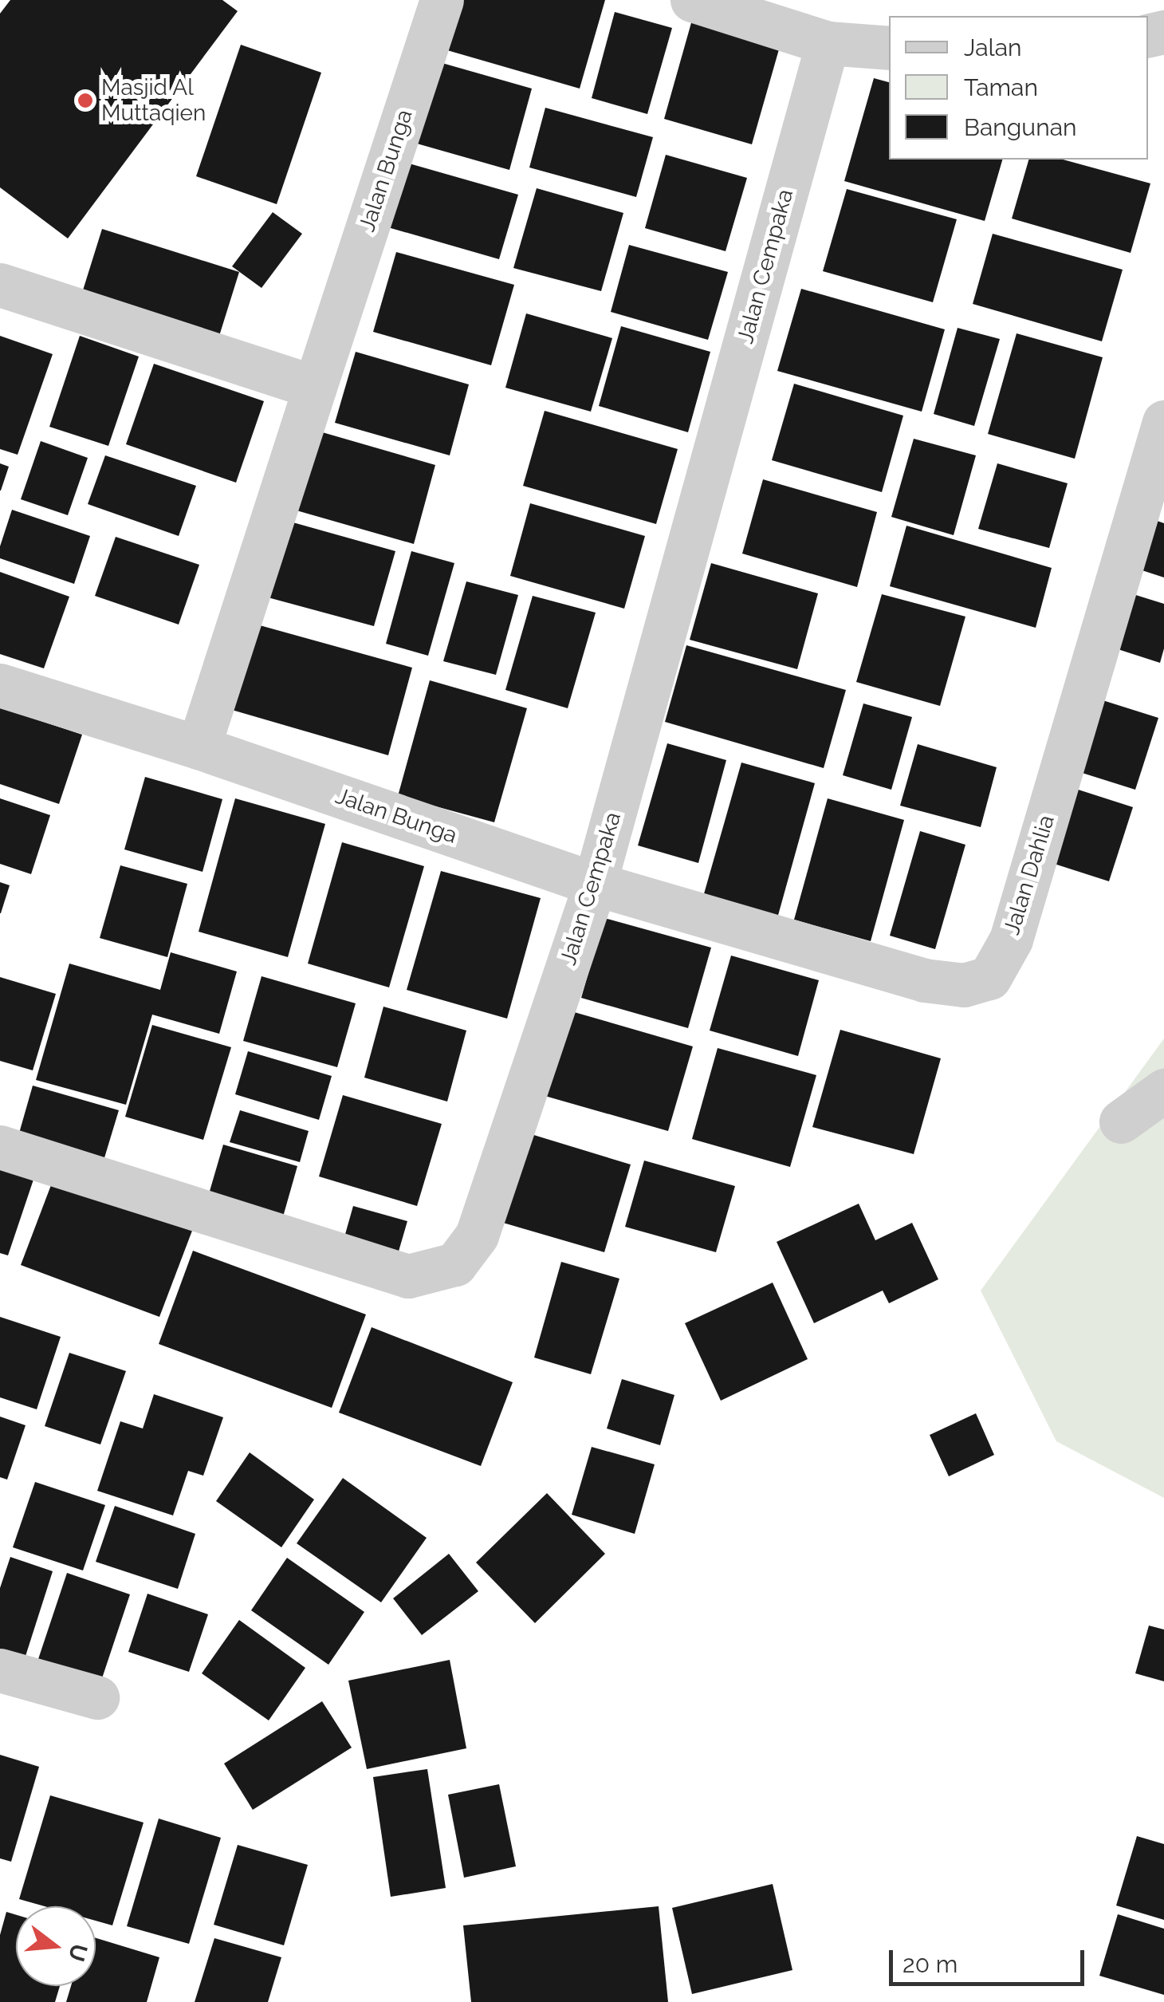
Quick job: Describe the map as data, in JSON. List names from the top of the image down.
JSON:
{
  "streets": {
    "street": ["Jalan Bunga", "Jalan Cempaka", "Jalan Dahlia"]
  },
  "crossings": [
    ["Jalan Bunga", "Jalan Cempaka"],
    ["Jalan Bunga", "Jalan Dahlia"],
    ["Jalan Cempaka", "Jalan Dahlia"]
  ],
  "places": ["Masjid Al Muttaqien"],
  "legend": ["Jalan", "Taman", "Bangunan"],
  "scale_bar": "20 m",
  "north": "right"
}
